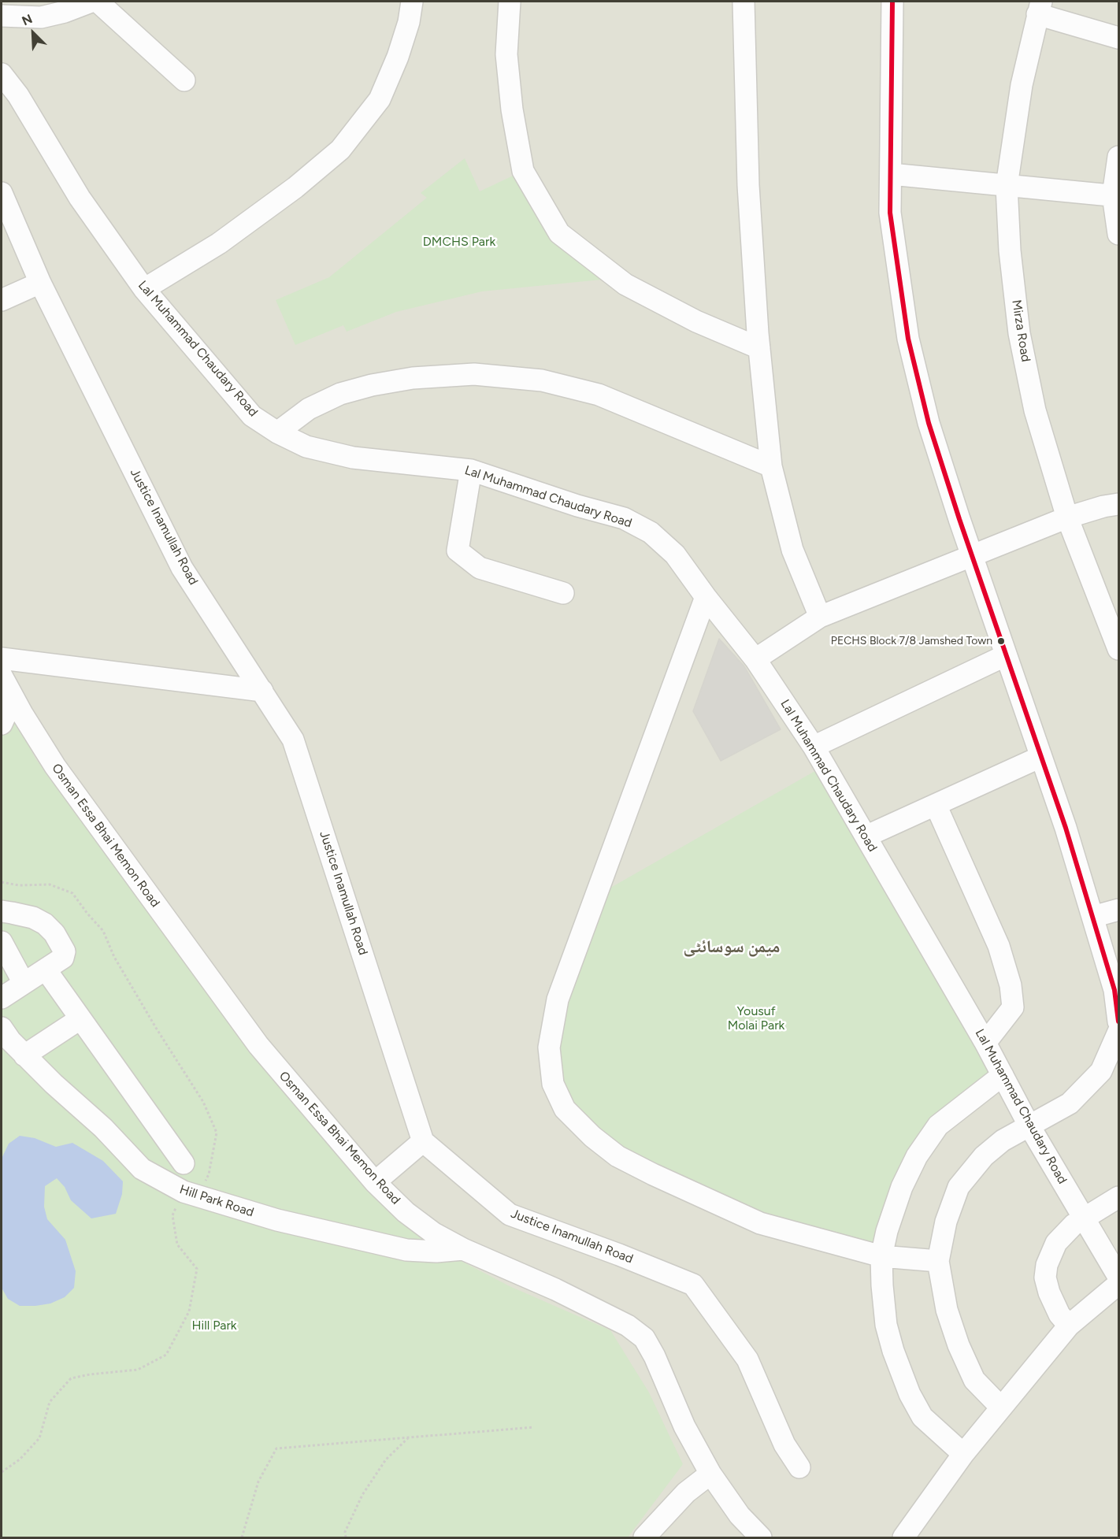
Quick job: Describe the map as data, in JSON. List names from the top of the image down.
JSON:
{
  "streets": {
    "street": [
      "Mirza Road",
      "Lal Muhammad Chaudary Road",
      "Justice Inamullah Road",
      "Osman Essa Bhai Memon Road",
      "Hill Park Road"
    ]
  },
  "crossings": [
    ["Osman Essa Bhai Memon Road", "Hill Park Road"]
  ],
  "districts": ["میمن سوسائٹی"],
  "parks": ["DMCHS Park", "Yousuf Molai Park", "Hill Park"],
  "places": ["PECHS Block 7/8 Jamshed Town"],
  "north": "top left"
}
